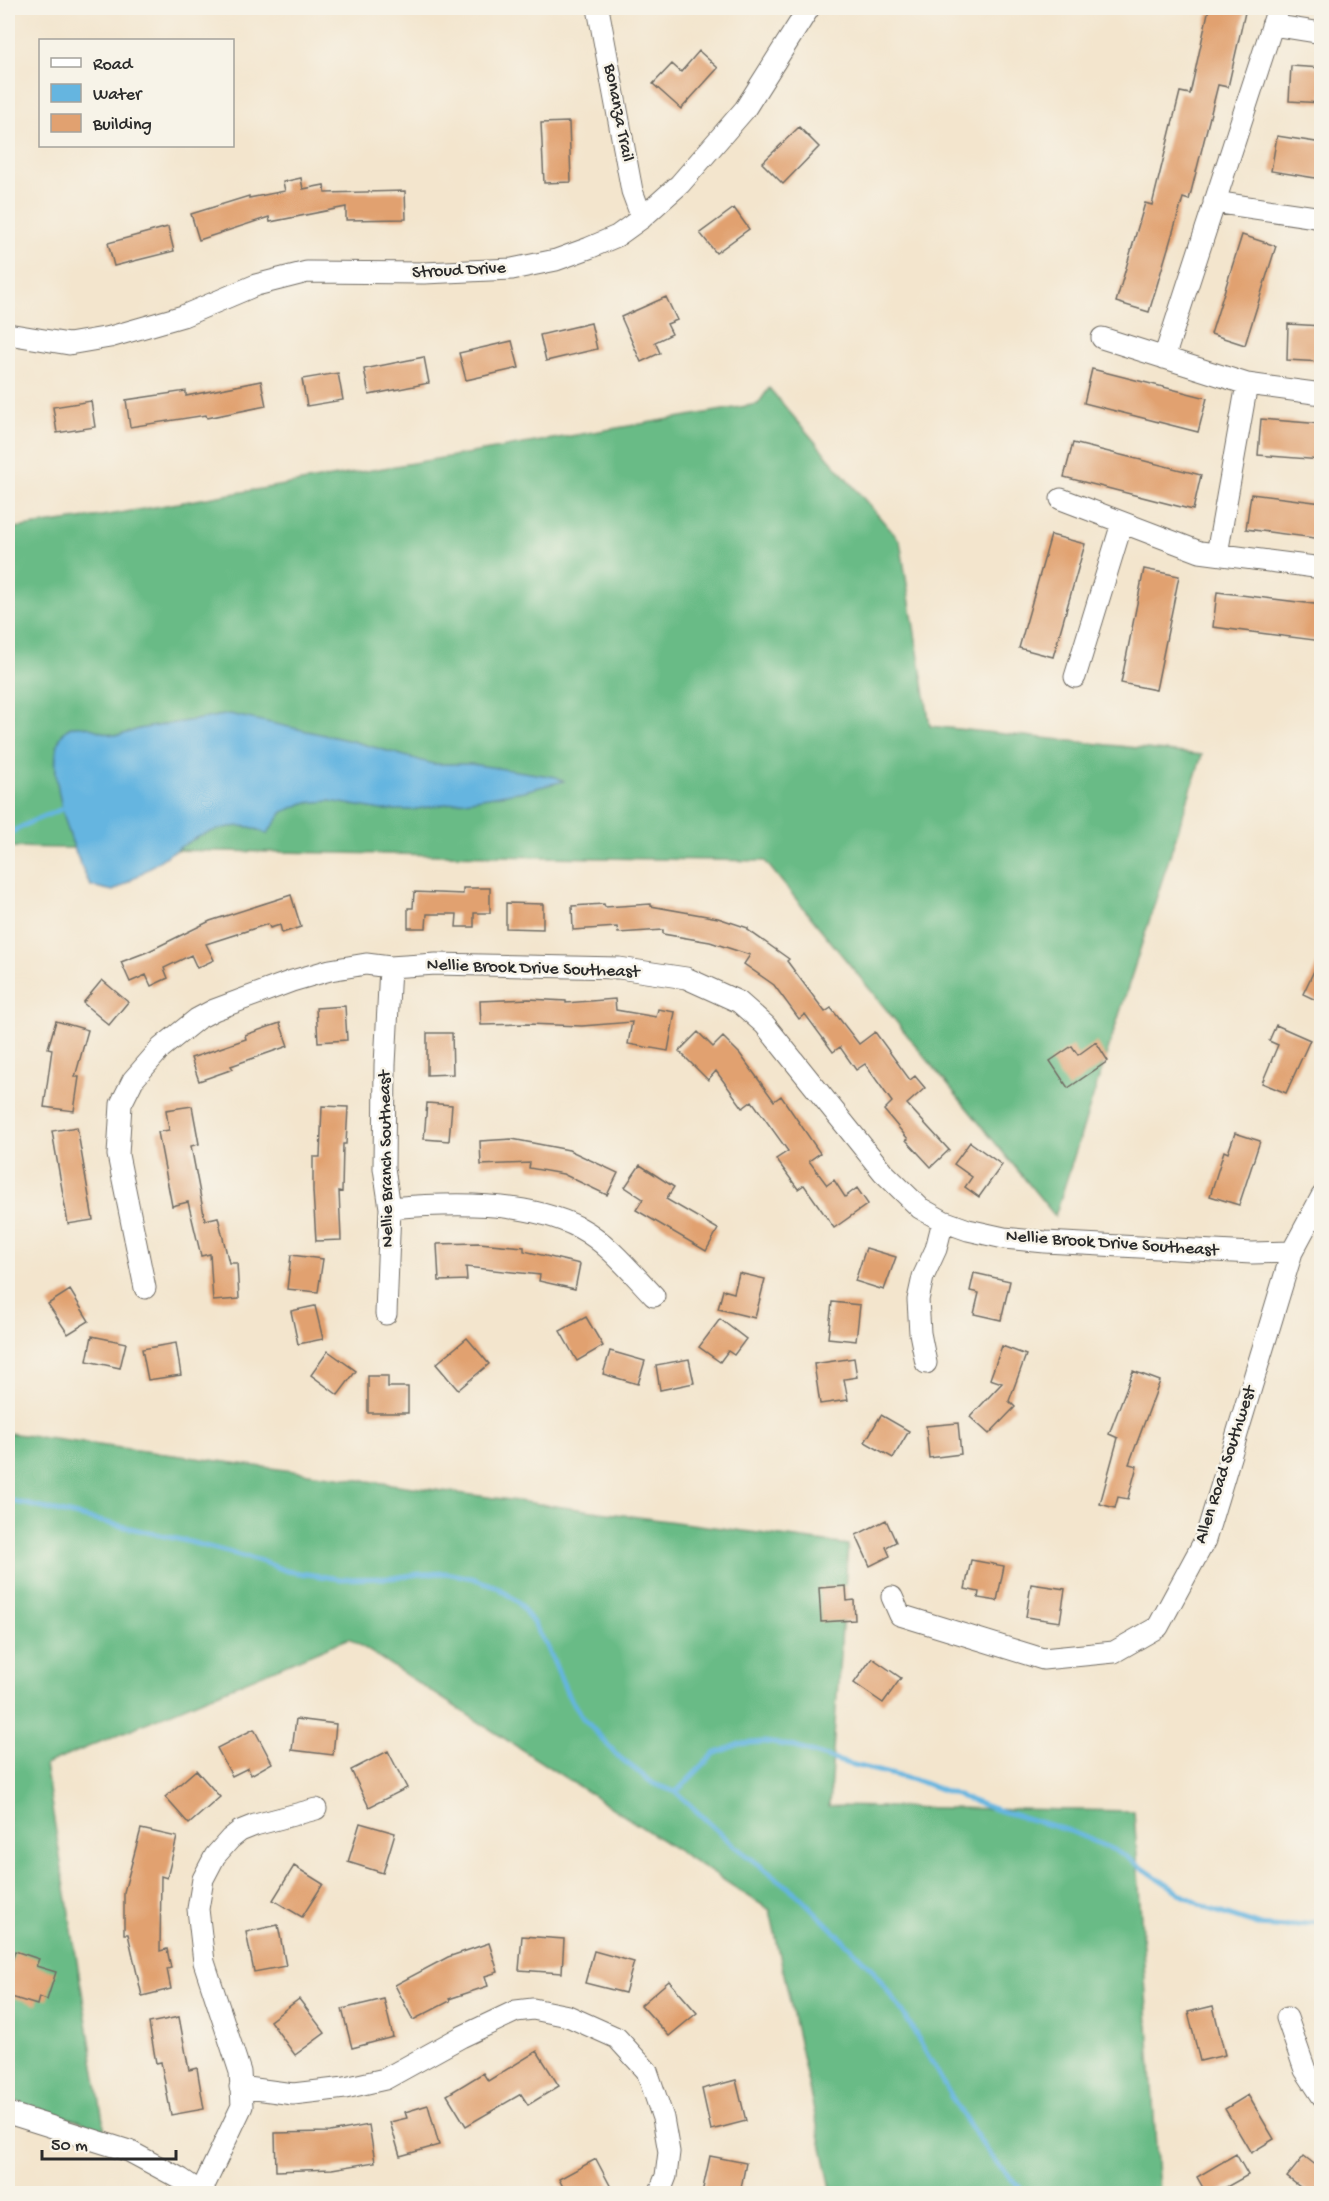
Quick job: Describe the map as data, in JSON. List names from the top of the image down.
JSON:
{
  "streets": {
    "street": [
      "Bonanza Trail",
      "Stroud Drive",
      "Nellie Brook Drive Southeast",
      "Nellie Branch Southeast",
      "Allen Road Southwest"
    ]
  },
  "crossings": [
    ["Bonanza Trail", "Stroud Drive"],
    ["Nellie Brook Drive Southeast", "Nellie Branch Southeast"],
    ["Nellie Brook Drive Southeast", "Allen Road Southwest"]
  ],
  "legend": ["Road", "Water", "Building"],
  "scale_bar": "50 m"
}
